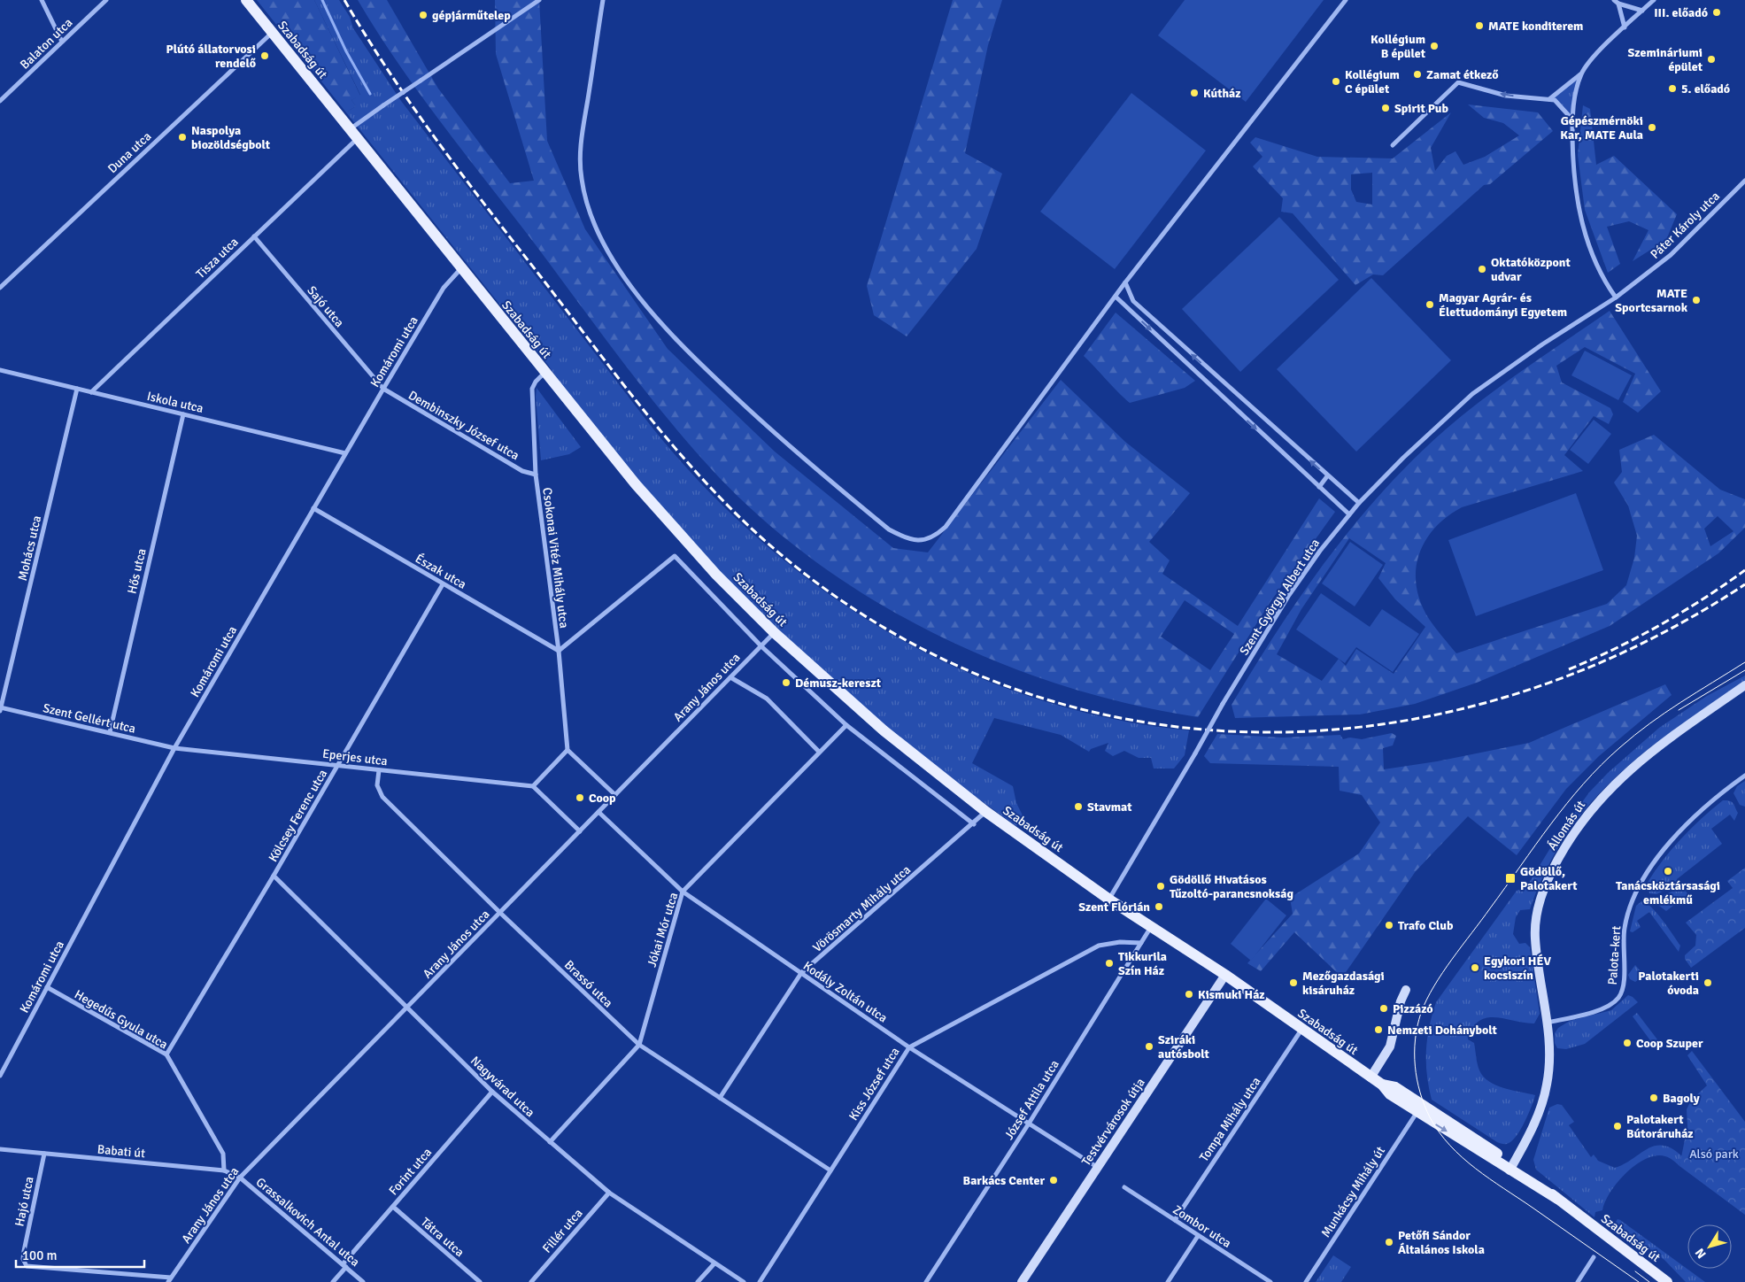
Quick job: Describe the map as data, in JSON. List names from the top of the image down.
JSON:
{
  "streets": {
    "main road": ["Szabadság út", "Állomás út", "Testvérvárosok útja"],
    "street": [
      "Balaton utca",
      "Duna utca",
      "Páter Károly utca",
      "Tisza utca",
      "Sajó utca",
      "Komáromi utca",
      "Iskola utca",
      "Dembinszky József utca",
      "Mohács utca",
      "Csokonai Vitéz Mihály utca",
      "Hős utca",
      "Észak utca",
      "Szent-Györgyi Albert utca",
      "Arany János utca",
      "Szent Gellért utca",
      "Eperjes utca",
      "Kölcsey Ferenc utca",
      "Vörösmarty Mihály utca",
      "Jókai Mór utca",
      "Palota-kert",
      "Brassó utca",
      "Kodály Zoltán utca",
      "Hegedűs Gyula utca",
      "Kiss József utca",
      "Nagyvárad utca",
      "József Attila utca",
      "Tompa Mihály utca",
      "Babati út",
      "Forint utca",
      "Munkácsy Mihály út",
      "Hajó utca",
      "Grassalkovich Antal utca",
      "Zombor utca",
      "Fillér utca",
      "Tátra utca"
    ]
  },
  "crossings": [
    ["Szabadság út", "Duna utca"],
    ["Szabadság út", "Tisza utca"],
    ["Szabadság út", "Komáromi utca"],
    ["Szabadság út", "Csokonai Vitéz Mihály utca"],
    ["Szabadság út", "Szent-Györgyi Albert utca"],
    ["Szabadság út", "Arany János utca"],
    ["Szabadság út", "Állomás út"],
    ["Szabadság út", "Vörösmarty Mihály utca"],
    ["Szabadság út", "József Attila utca"],
    ["Szabadság út", "Tompa Mihály utca"],
    ["Szabadság út", "Testvérvárosok útja"],
    ["Szabadság út", "Munkácsy Mihály út"],
    ["Páter Károly utca", "Szent-Györgyi Albert utca"],
    ["Tisza utca", "Sajó utca"],
    ["Tisza utca", "Iskola utca"],
    ["Sajó utca", "Komáromi utca"],
    ["Sajó utca", "Dembinszky József utca"],
    ["Komáromi utca", "Iskola utca"],
    ["Komáromi utca", "Dembinszky József utca"],
    ["Komáromi utca", "Észak utca"],
    ["Komáromi utca", "Szent Gellért utca"],
    ["Komáromi utca", "Eperjes utca"],
    ["Komáromi utca", "Hegedűs Gyula utca"],
    ["Iskola utca", "Mohács utca"],
    ["Iskola utca", "Hős utca"],
    ["Dembinszky József utca", "Csokonai Vitéz Mihály utca"],
    ["Mohács utca", "Szent Gellért utca"],
    ["Csokonai Vitéz Mihály utca", "Észak utca"],
    ["Hős utca", "Szent Gellért utca"],
    ["Észak utca", "Kölcsey Ferenc utca"],
    ["Arany János utca", "Brassó utca"],
    ["Arany János utca", "Kodály Zoltán utca"],
    ["Arany János utca", "Nagyvárad utca"],
    ["Arany János utca", "Babati út"],
    ["Arany János utca", "Hajó utca"],
    ["Arany János utca", "Grassalkovich Antal utca"],
    ["Szent Gellért utca", "Eperjes utca"],
    ["Eperjes utca", "Kölcsey Ferenc utca"],
    ["Eperjes utca", "Brassó utca"],
    ["Kölcsey Ferenc utca", "Hegedűs Gyula utca"],
    ["Kölcsey Ferenc utca", "Nagyvárad utca"],
    ["Állomás út", "Palota-kert"],
    ["Vörösmarty Mihály utca", "Brassó utca"],
    ["Vörösmarty Mihály utca", "Kodály Zoltán utca"],
    ["Jókai Mór utca", "Brassó utca"],
    ["Jókai Mór utca", "Kodály Zoltán utca"],
    ["Jókai Mór utca", "Nagyvárad utca"],
    ["Brassó utca", "Kiss József utca"],
    ["Kodály Zoltán utca", "Kiss József utca"],
    ["Kodály Zoltán utca", "József Attila utca"],
    ["Kodály Zoltán utca", "Testvérvárosok útja"],
    ["Hegedűs Gyula utca", "Babati út"],
    ["Kiss József utca", "József Attila utca"],
    ["Nagyvárad utca", "Forint utca"],
    ["Nagyvárad utca", "Fillér utca"],
    ["Tompa Mihály utca", "Zombor utca"],
    ["Babati út", "Hajó utca"],
    ["Babati út", "Grassalkovich Antal utca"],
    ["Forint utca", "Grassalkovich Antal utca"],
    ["Forint utca", "Tátra utca"]
  ],
  "parks": ["Alsó park"],
  "places": {
    "other": [
      "III. előadó",
      "gépjárműtelep",
      "MATE konditerem",
      "Kollégium B épület",
      "Plútó állatorvosi rendelő",
      "Szemináriumi épület",
      "Zamat étkező",
      "Kollégium C épület",
      "5. előadó",
      "Kútház",
      "Spirit Pub",
      "Gépészmérnöki Kar, MATE Aula",
      "Naspolya biozöldségbolt",
      "Oktatóközpont udvar",
      "MATE Sportcsarnok",
      "Magyar Agrár- és Élettudományi Egyetem",
      "Démusz-kereszt",
      "Coop",
      "Stavmat",
      "Tanácsköztársasági emlékmű",
      "Gödöllő Hivatásos Tűzoltó-parancsnokság",
      "Szent Flórián",
      "Trafo Club",
      "Tikkurila Szín Ház",
      "Egykori HÉV kocsiszín",
      "Mezőgazdasági kisáruház",
      "Palotakerti óvoda",
      "Kismuki Ház",
      "Pizzázó",
      "Nemzeti Dohánybolt",
      "Coop Szuper",
      "Sziráki autósbolt",
      "Bagoly",
      "Palotakert Bútoráruház",
      "Barkács Center",
      "Petőfi Sándor Általános Iskola"
    ],
    "transit": ["Gödöllő, Palotakert"]
  },
  "scale_bar": "100 m",
  "north": "bottom left"
}
